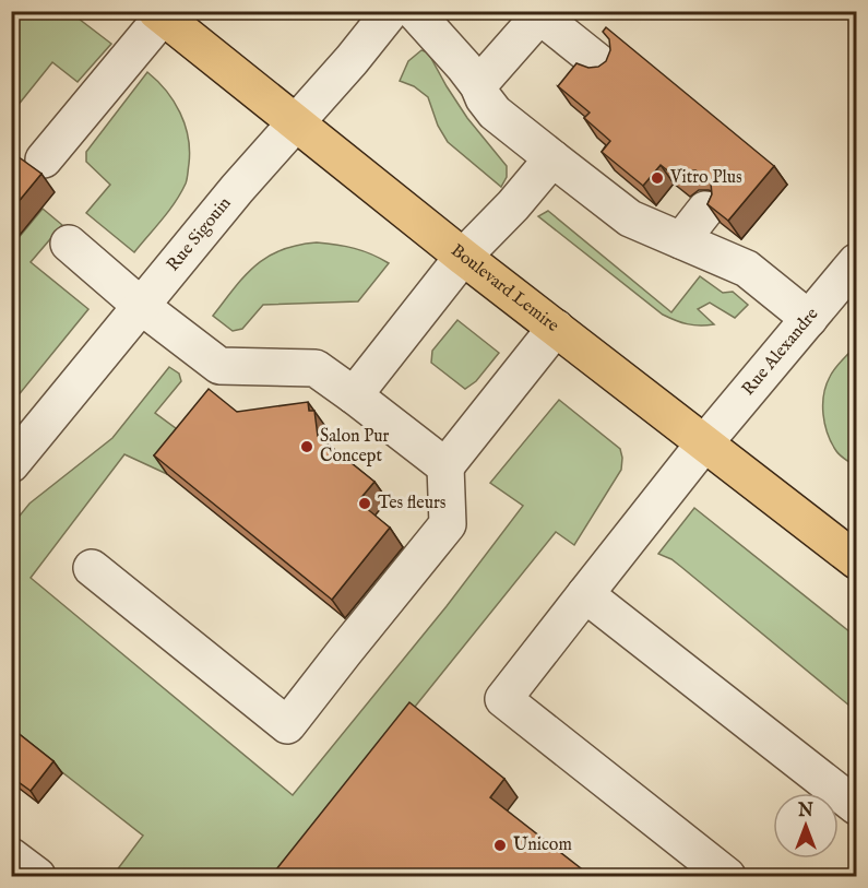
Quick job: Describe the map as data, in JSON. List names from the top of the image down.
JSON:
{
  "streets": {
    "main road": ["Boulevard Lemire"],
    "street": ["Rue Sigouin", "Rue Alexandre"]
  },
  "crossings": [
    ["Rue Sigouin", "Boulevard Lemire"],
    ["Boulevard Lemire", "Rue Alexandre"]
  ],
  "places": [
    "Vitro Plus",
    "Salon Pur Concept",
    "Tes fleurs",
    "Unicom"
  ],
  "north": "top"
}
